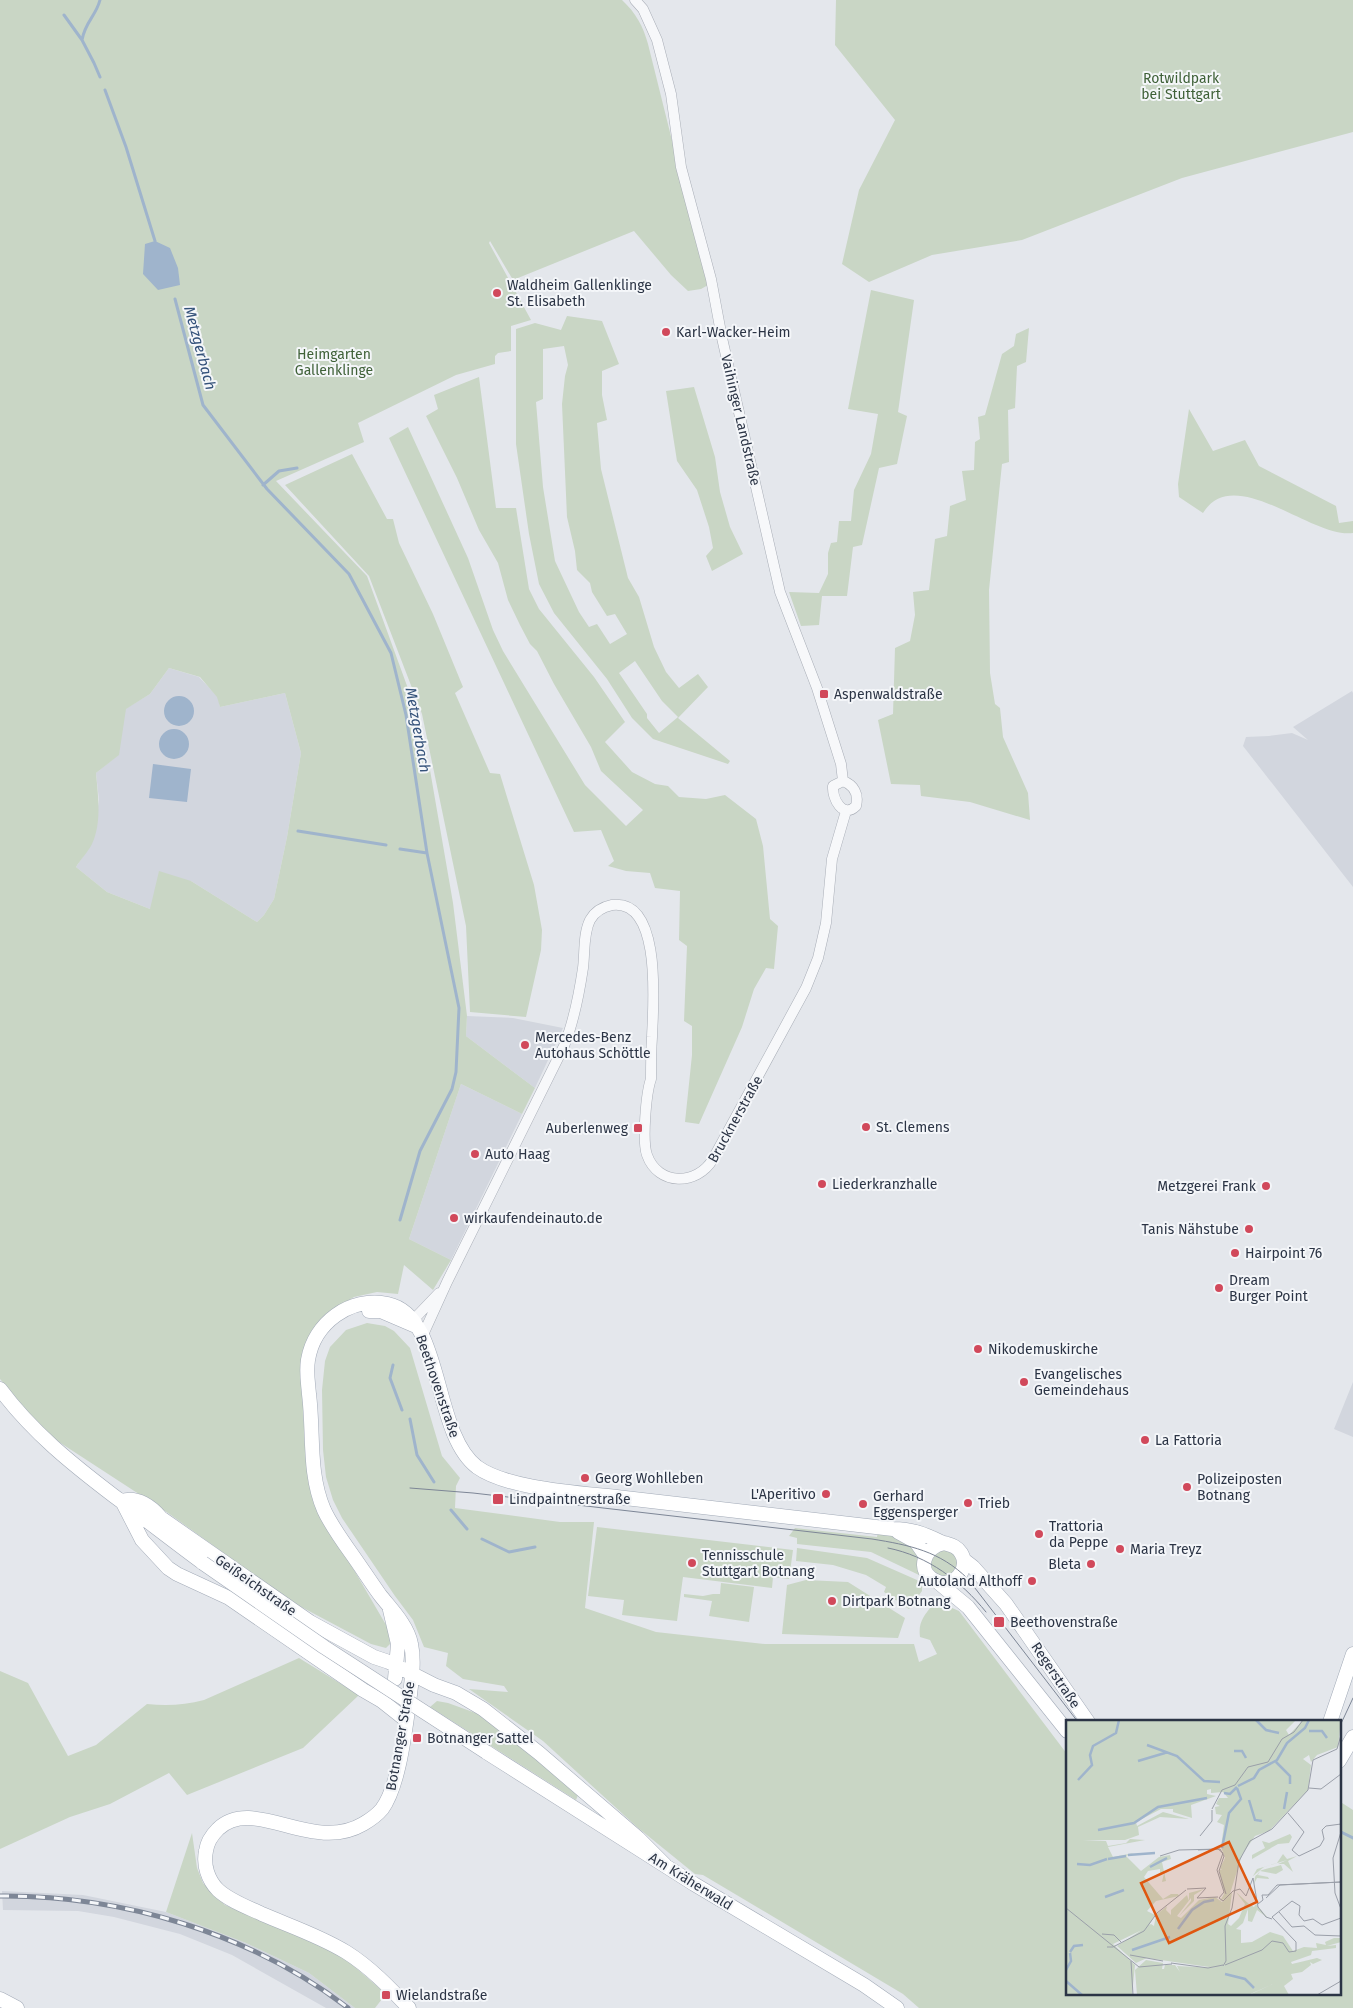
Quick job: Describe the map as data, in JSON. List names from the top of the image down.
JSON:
{
  "streets": {
    "main road": [
      "Beethovenstraße",
      "Geißeichstraße",
      "Regerstraße",
      "Botnanger Straße",
      "Am Kräherwald"
    ],
    "street": ["Vaihinger Landstraße", "Brucknerstraße"]
  },
  "crossings": [
    ["Vaihinger Landstraße", "Brucknerstraße"],
    ["Beethovenstraße", "Regerstraße"],
    ["Beethovenstraße", "Botnanger Straße"],
    ["Geißeichstraße", "Botnanger Straße"],
    ["Geißeichstraße", "Am Kräherwald"]
  ],
  "water": ["Metzgerbach"],
  "parks": ["Rotwildpark bei Stuttgart", "Heimgarten Gallenklinge"],
  "places": {
    "other": [
      "Waldheim Gallenklinge St. Elisabeth",
      "Karl-Wacker-Heim",
      "Mercedes-Benz Autohaus Schöttle",
      "St. Clemens",
      "Auto Haag",
      "Liederkranzhalle",
      "Metzgerei Frank",
      "wirkaufendeinauto.de",
      "Tanis Nähstube",
      "Hairpoint 76",
      "Dream Burger Point",
      "Nikodemuskirche",
      "Evangelisches Gemeindehaus",
      "La Fattoria",
      "Georg Wohlleben",
      "Polizeiposten Botnang",
      "L'Aperitivo",
      "Trieb",
      "Gerhard Eggensperger",
      "Trattoria da Peppe",
      "Maria Treyz",
      "Tennisschule Stuttgart Botnang",
      "Bleta",
      "Autoland Althoff",
      "Dirtpark Botnang"
    ],
    "transit": [
      "Aspenwaldstraße",
      "Auberlenweg",
      "Lindpaintnerstraße",
      "Beethovenstraße",
      "Botnanger Sattel",
      "Wielandstraße"
    ]
  }
}
